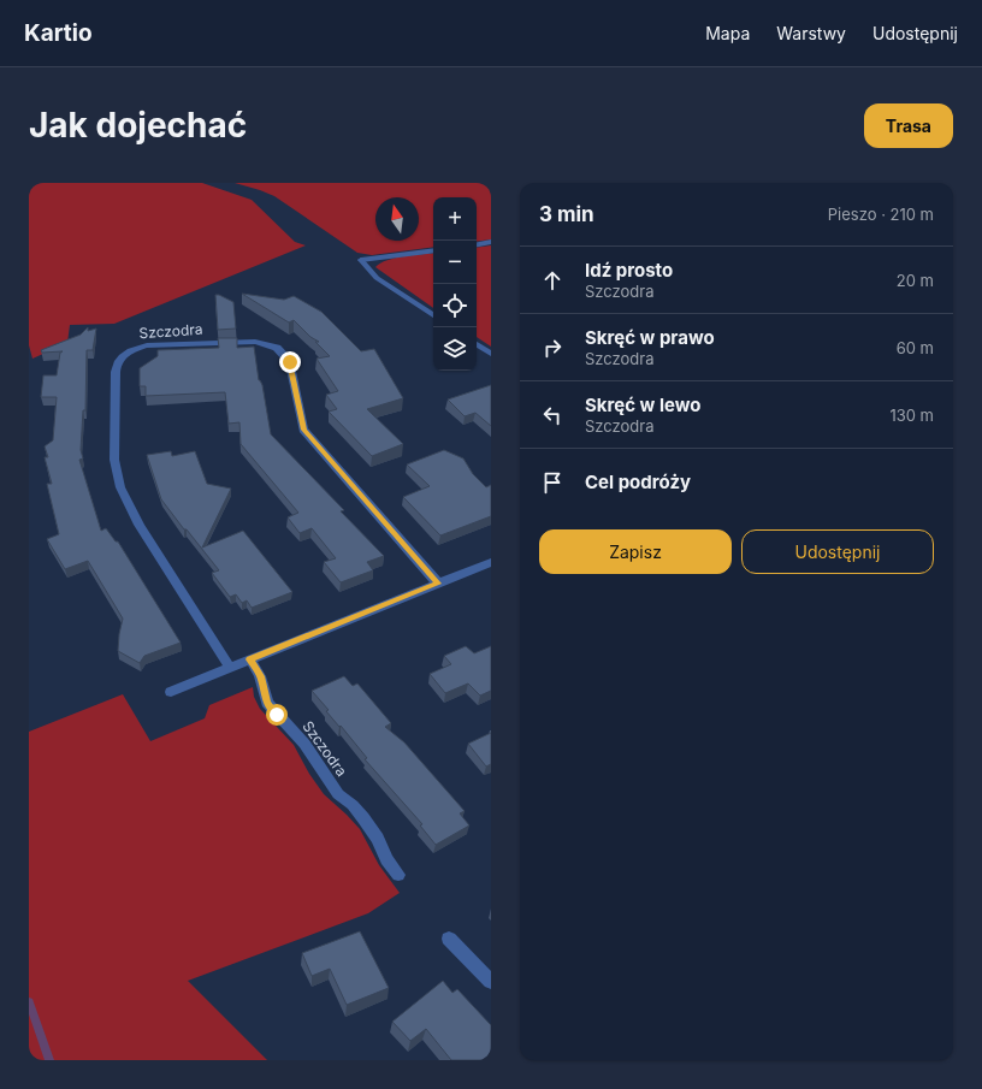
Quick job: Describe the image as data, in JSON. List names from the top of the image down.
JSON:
{
  "streets": {
    "street": ["Szczodra"]
  },
  "north": "top",
  "page": {
    "header": "Kartio",
    "nav": ["Mapa", "Warstwy", "Udostępnij"],
    "buttons": [
      "Trasa",
      ["Zapisz", "Udostępnij"]
    ],
    "title": "Jak dojechać",
    "heading": ["3 min", "Pieszo · 210 m"],
    "map_buttons": ["+", "−"],
    "list": [
      ["Idź prosto", "Szczodra", "20 m"],
      ["Skręć w prawo", "Szczodra", "60 m"],
      ["Skręć w lewo", "Szczodra", "130 m"],
      "Cel podróży"
    ]
  }
}
